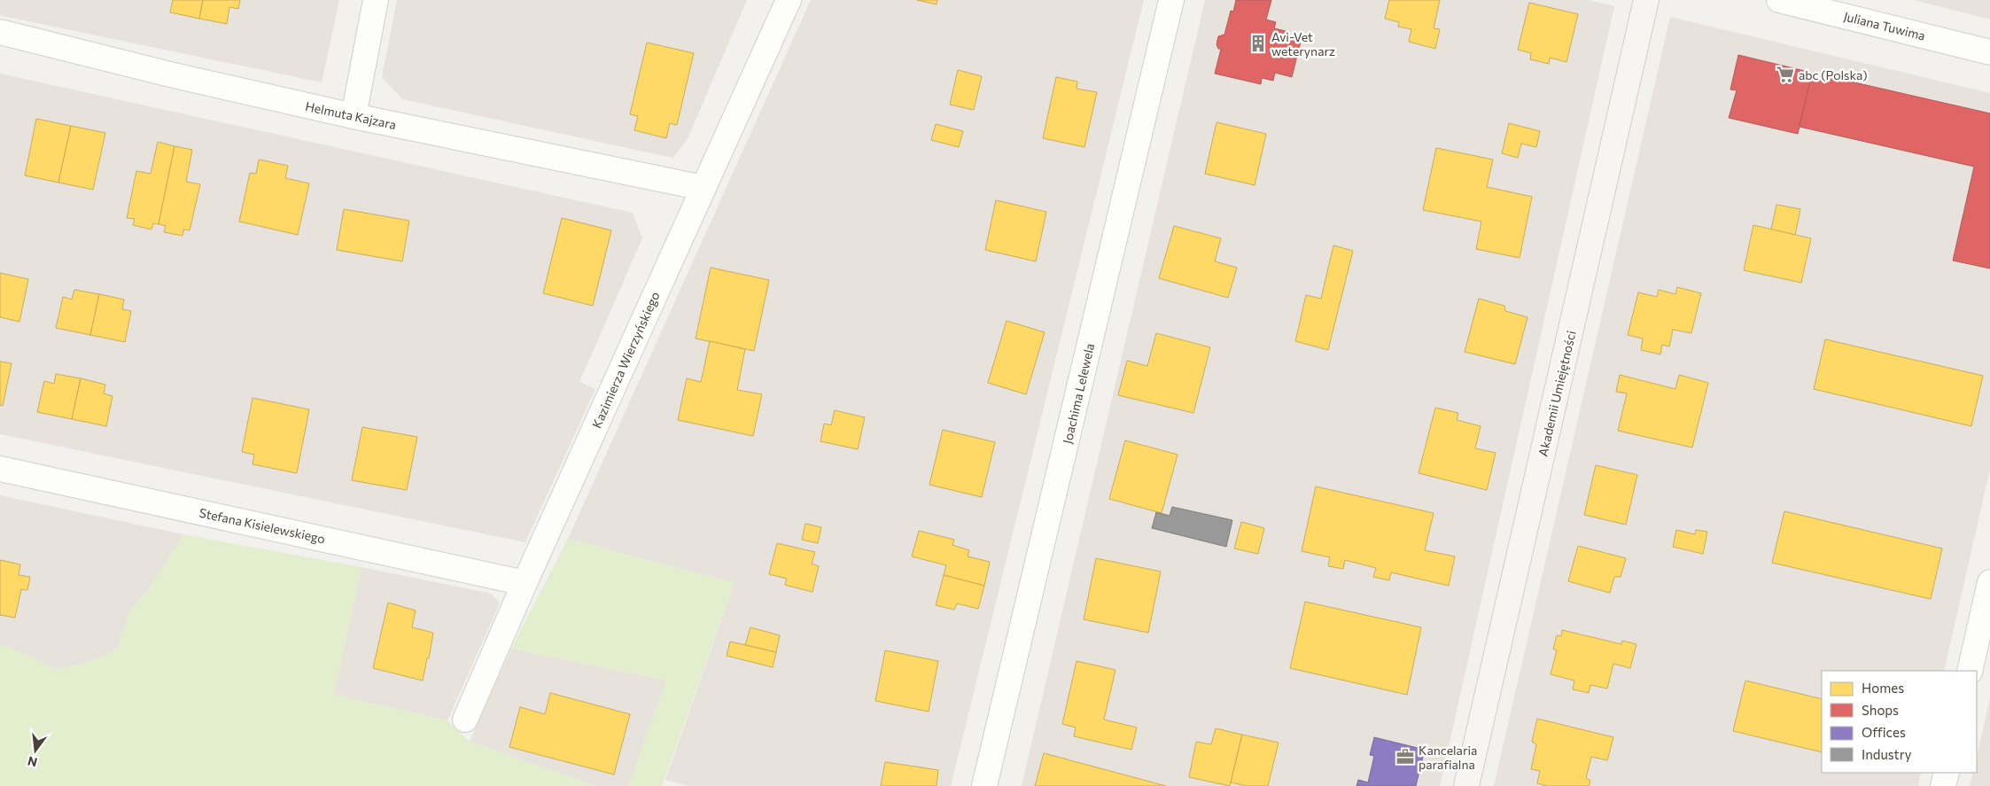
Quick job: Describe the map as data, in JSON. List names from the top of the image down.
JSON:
{
  "streets": {
    "street": [
      "Juliana Tuwima",
      "Helmuta Kajzara",
      "Kazimierza Wierzyńskiego",
      "Joachima Lelewela",
      "Akademii Umiejętności",
      "Stefana Kisielewskiego"
    ]
  },
  "crossings": [
    ["Helmuta Kajzara", "Kazimierza Wierzyńskiego"],
    ["Kazimierza Wierzyńskiego", "Stefana Kisielewskiego"]
  ],
  "places": {
    "building": ["Avi-Vet weterynarz"],
    "supermarket": ["abc (Polska)"],
    "office": ["Kancelaria parafialna"]
  },
  "legend": [
    "Homes",
    "Shops",
    "Offices",
    "Industry"
  ],
  "north": "bottom"
}
